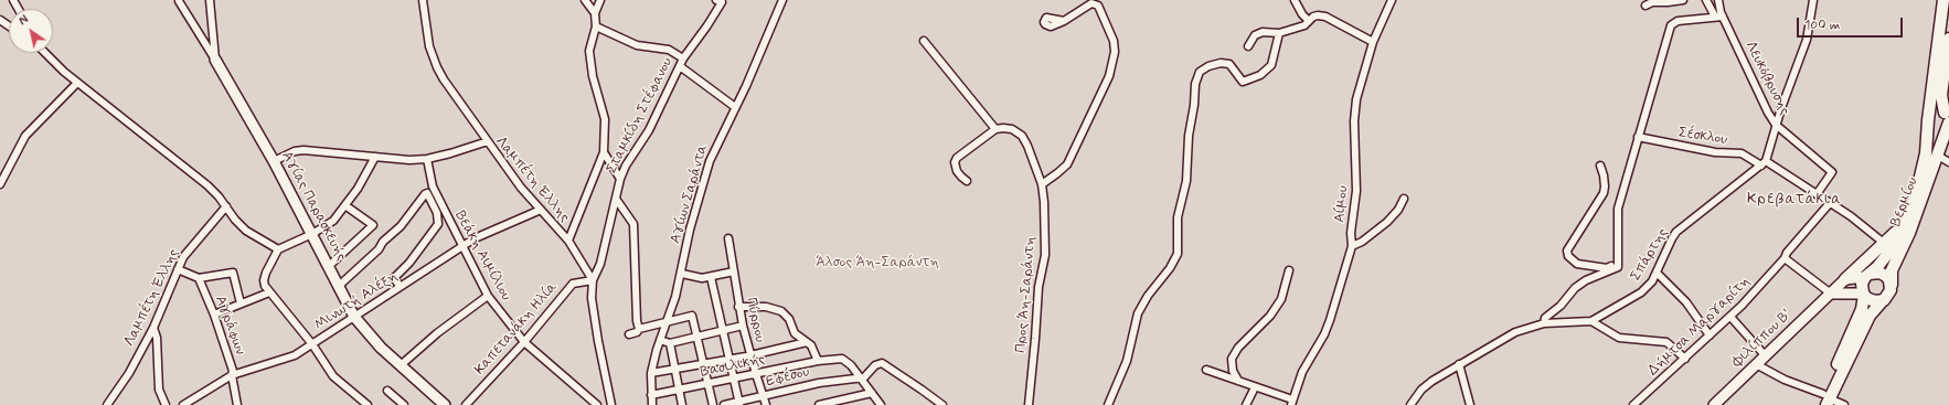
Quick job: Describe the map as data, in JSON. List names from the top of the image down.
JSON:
{
  "streets": {
    "main road": ["Βερμίου"],
    "street": [
      "Λευκόβρυσης",
      "Σταμκίδη Στέφανου",
      "Σέσκλου",
      "Λαμπέτη Έλλης",
      "Αγίων Σαράντα",
      "Αίμου",
      "Αγίας Παρασκευής",
      "Σπάρτης",
      "Βεάκη Αιμίλιου",
      "Προς Άη-Σαράντη",
      "Μινωτή Αλέξη",
      "Πύρρου",
      "Αγράφων",
      "Δήμτσα Μαργαρίτη",
      "Καπετανάκη Ηλία",
      "Φιλίππου Β'",
      "Βασιλικής",
      "Εφέσου"
    ]
  },
  "crossings": [
    ["Λευκόβρυσης", "Σέσκλου"],
    ["Σταμκίδη Στέφανου", "Λαμπέτη Έλλης"],
    ["Σταμκίδη Στέφανου", "Καπετανάκη Ηλία"],
    ["Σέσκλου", "Σπάρτης"],
    ["Σέσκλου", "Δήμτσα Μαργαρίτη"],
    ["Λαμπέτη Έλλης", "Αγίας Παρασκευής"],
    ["Λαμπέτη Έλλης", "Βεάκη Αιμίλιου"],
    ["Λαμπέτη Έλλης", "Μινωτή Αλέξη"],
    ["Λαμπέτη Έλλης", "Καπετανάκη Ηλία"],
    ["Αγίων Σαράντα", "Βασιλικής"],
    ["Αγίας Παρασκευής", "Μινωτή Αλέξη"],
    ["Βεάκη Αιμίλιου", "Μινωτή Αλέξη"],
    ["Βεάκη Αιμίλιου", "Καπετανάκη Ηλία"],
    ["Μινωτή Αλέξη", "Αγράφων"],
    ["Πύρρου", "Βασιλικής"],
    ["Πύρρου", "Εφέσου"],
    ["Βασιλικής", "Εφέσου"]
  ],
  "districts": ["Κρεβατάκια"],
  "parks": ["Άλσος Άη-Σαράντη"],
  "scale_bar": "100 m",
  "north": "top left"
}
